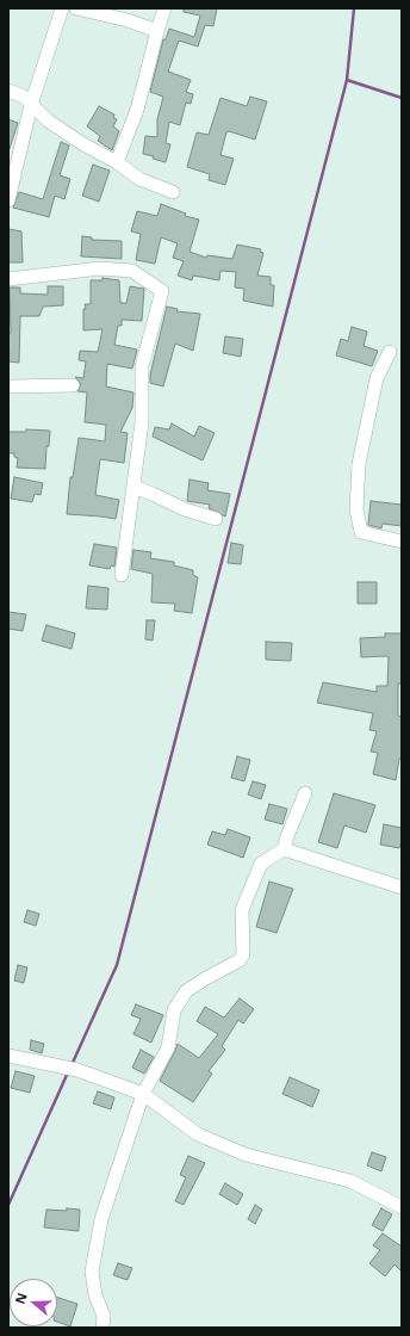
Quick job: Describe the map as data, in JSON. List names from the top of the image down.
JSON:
{
  "north": "left"
}
